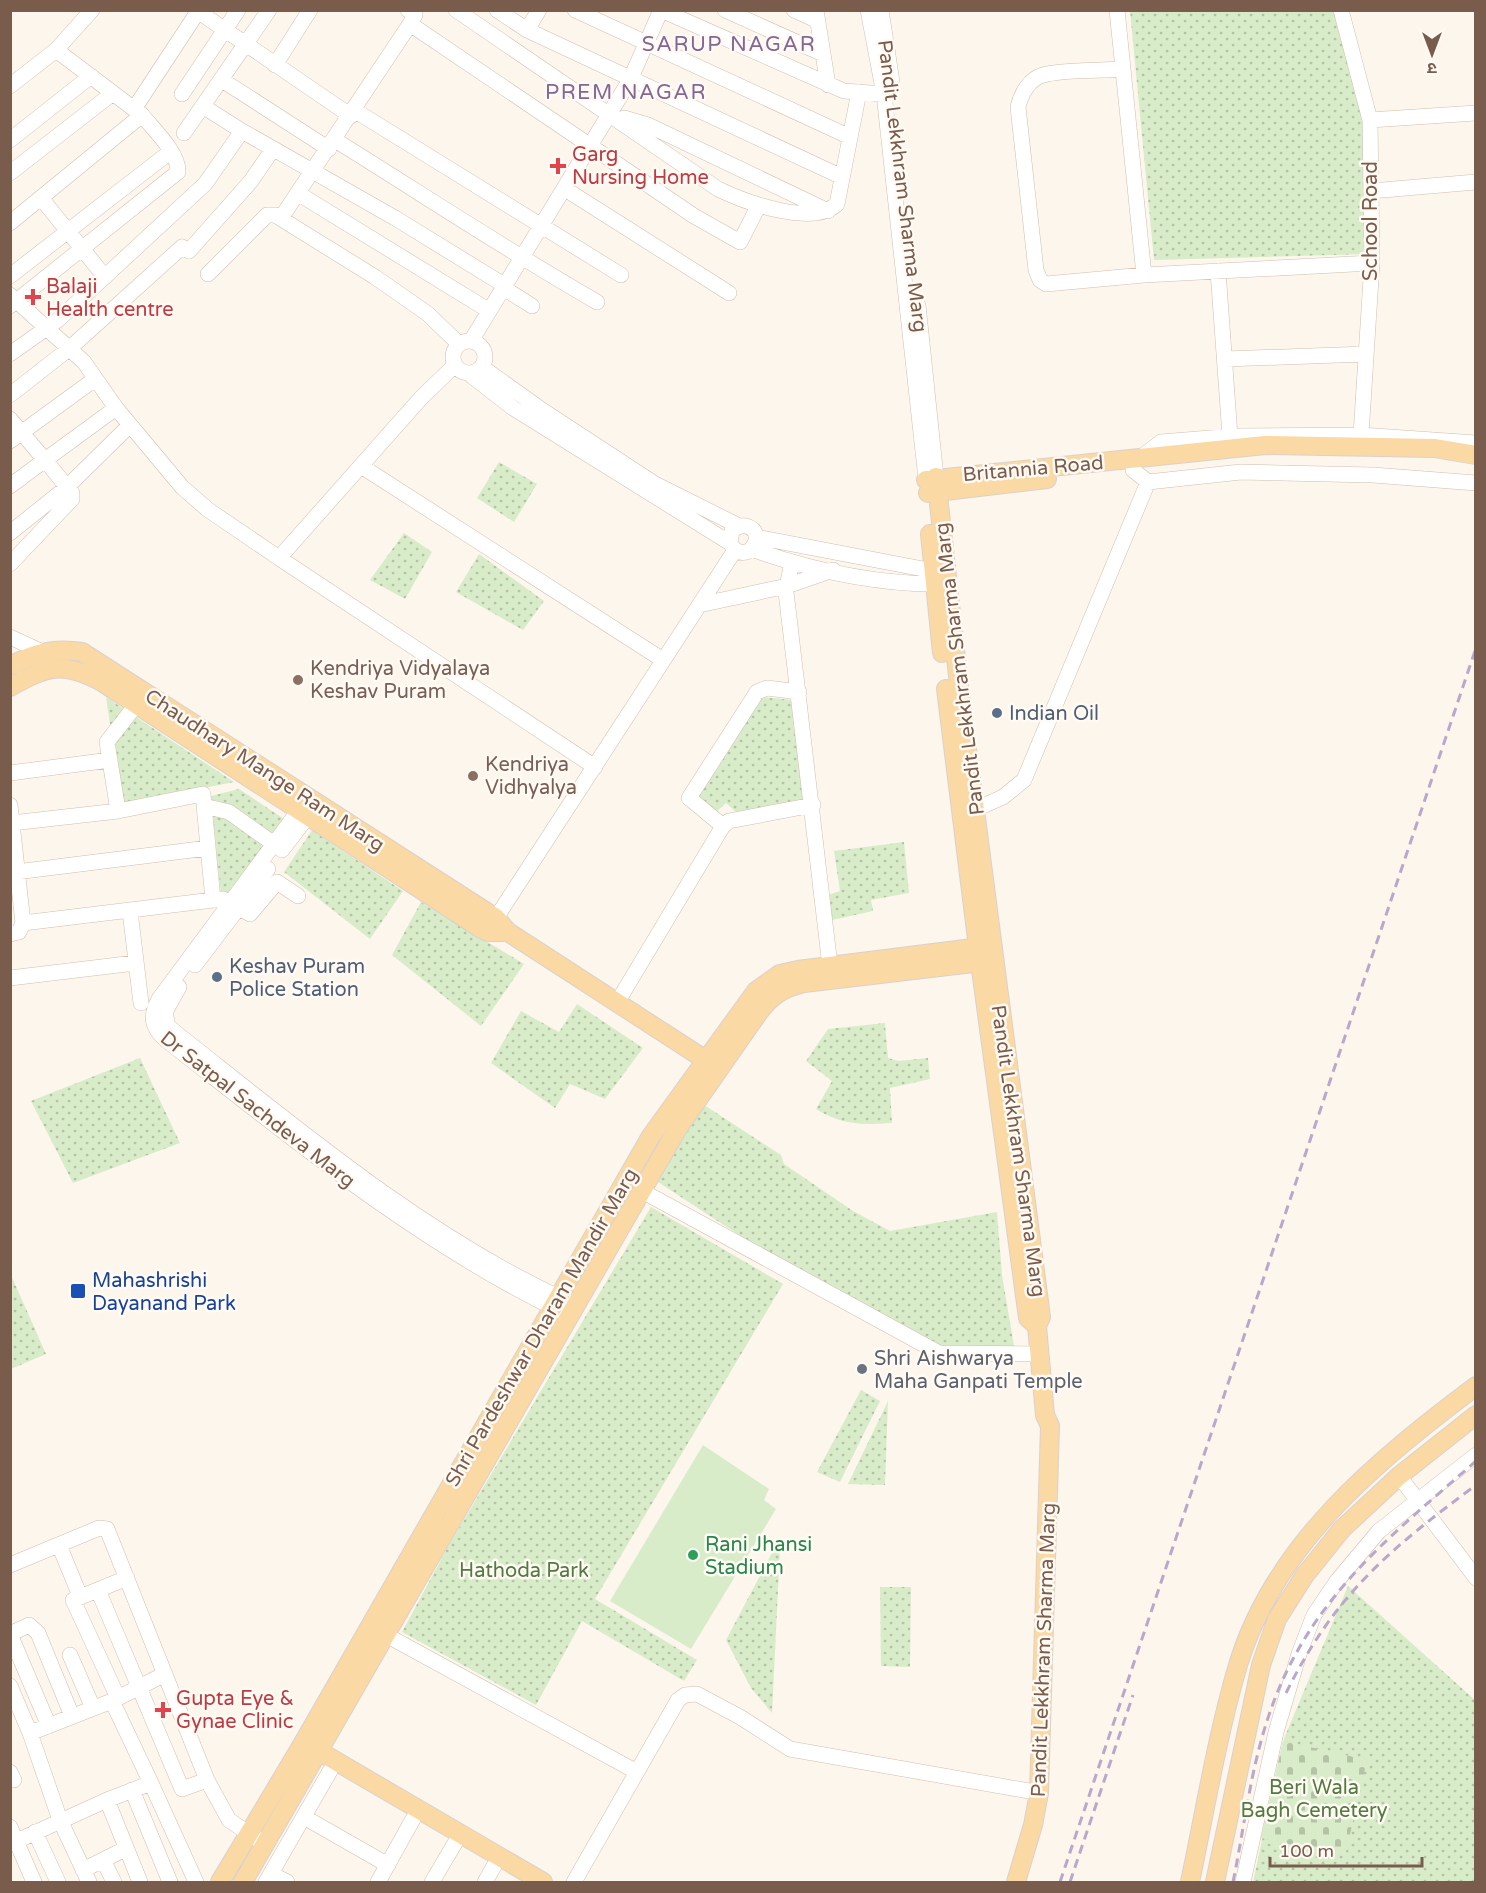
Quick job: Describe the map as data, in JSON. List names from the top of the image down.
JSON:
{
  "streets": {
    "main road": [
      "Pandit Lekkhram Sharma Marg",
      "Britannia Road",
      "Chaudhary Mange Ram Marg",
      "Shri Pardeshwar Dharam Mandir Marg"
    ],
    "street": ["School Road", "Dr Satpal Sachdeva Marg"]
  },
  "crossings": [
    ["Pandit Lekkhram Sharma Marg", "Britannia Road"],
    ["Pandit Lekkhram Sharma Marg", "Shri Pardeshwar Dharam Mandir Marg"],
    ["Chaudhary Mange Ram Marg", "Dr Satpal Sachdeva Marg"],
    ["Chaudhary Mange Ram Marg", "Shri Pardeshwar Dharam Mandir Marg"],
    ["Dr Satpal Sachdeva Marg", "Shri Pardeshwar Dharam Mandir Marg"]
  ],
  "districts": ["SARUP NAGAR", "PREM NAGAR"],
  "parks": ["Hathoda Park", "Beri Wala Bagh Cemetery"],
  "places": {
    "health": ["Garg Nursing Home", "Balaji Health centre", "Gupta Eye & Gynae Clinic"],
    "other": [
      "Kendriya Vidyalaya Keshav Puram",
      "Indian Oil",
      "Kendriya Vidhyalya",
      "Keshav Puram Police Station",
      "Shri Aishwarya Maha Ganpati Temple",
      "Rani Jhansi Stadium"
    ],
    "transit": ["Mahashrishi Dayanand Park"]
  },
  "scale_bar": "100 m",
  "north": "bottom"
}
